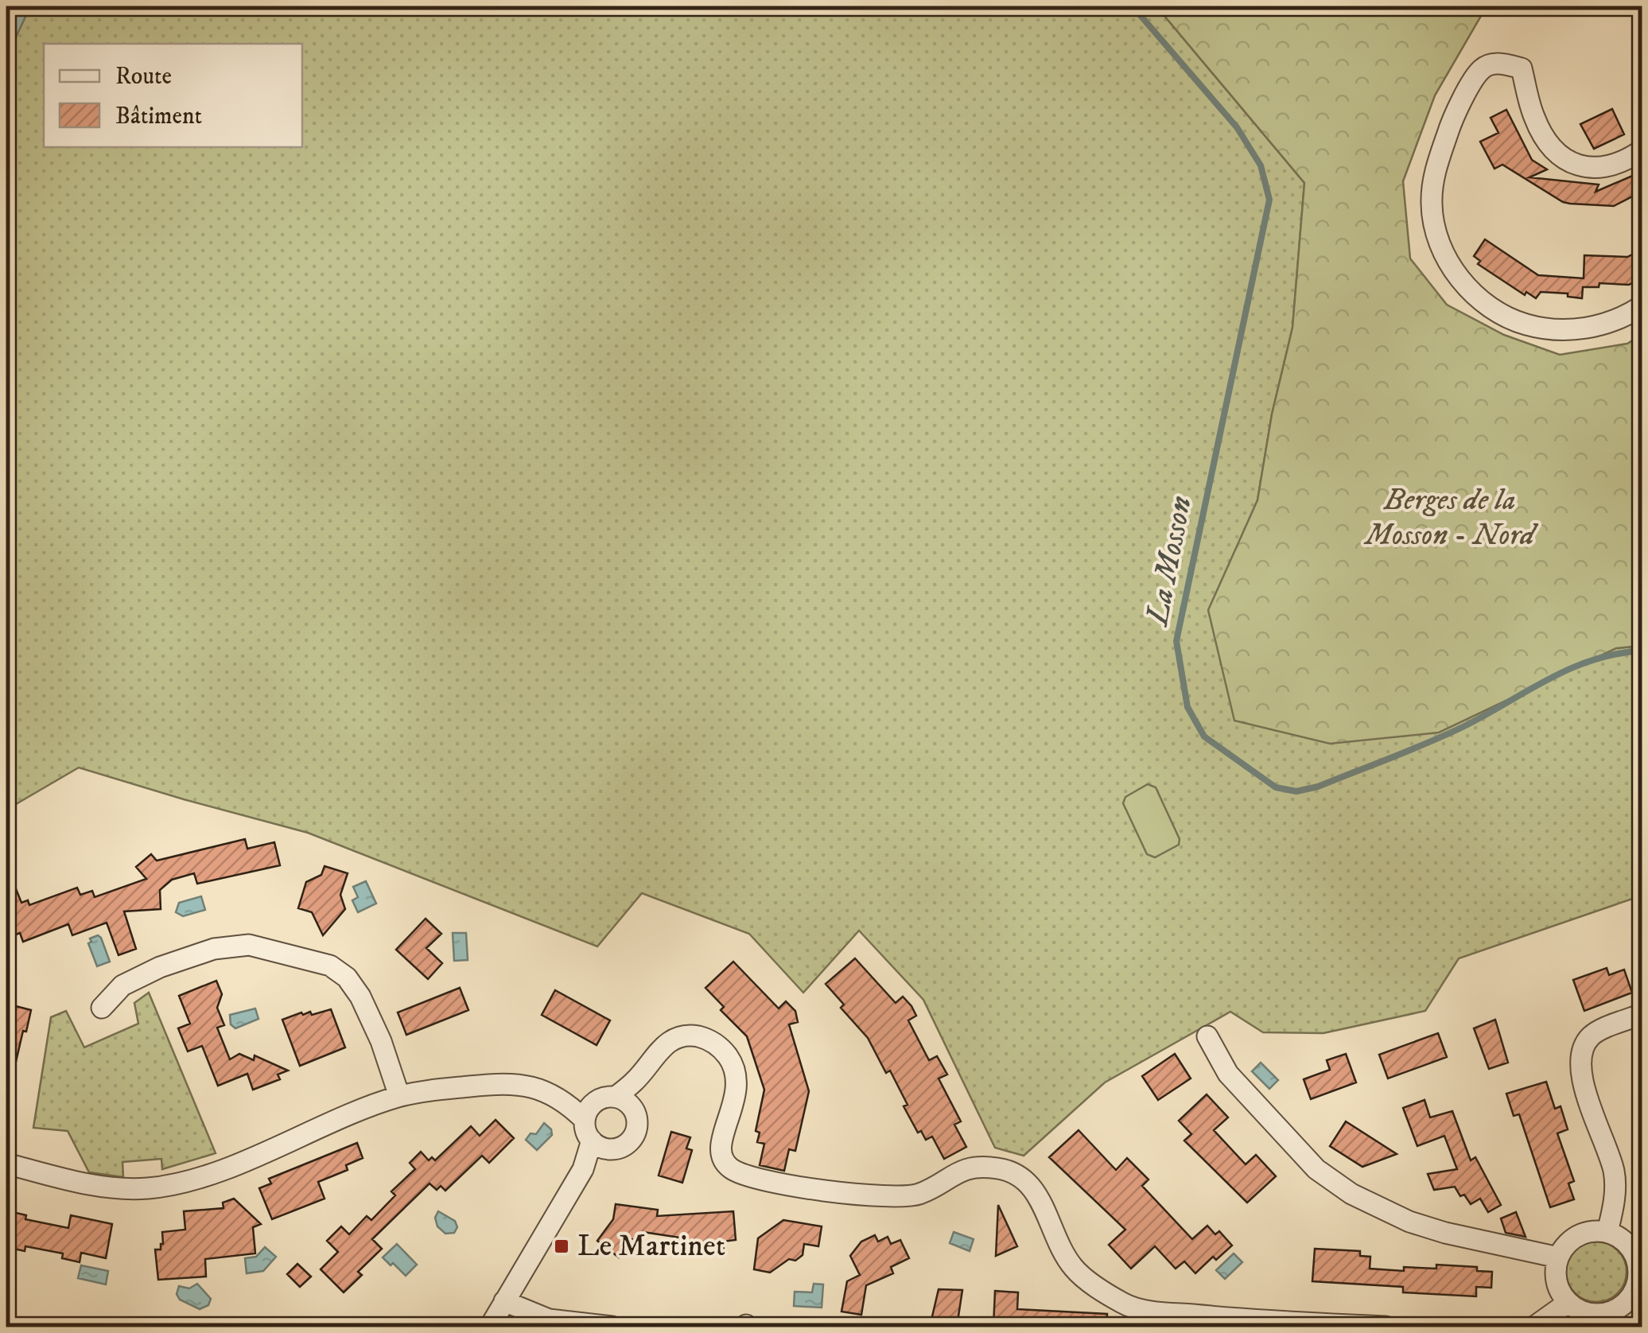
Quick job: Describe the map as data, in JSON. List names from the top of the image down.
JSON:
{
  "water": ["La Mosson"],
  "parks": ["Berges de la Mosson - Nord"],
  "places": {
    "transit": ["Le Martinet"]
  },
  "legend": ["Route", "Bâtiment"]
}
